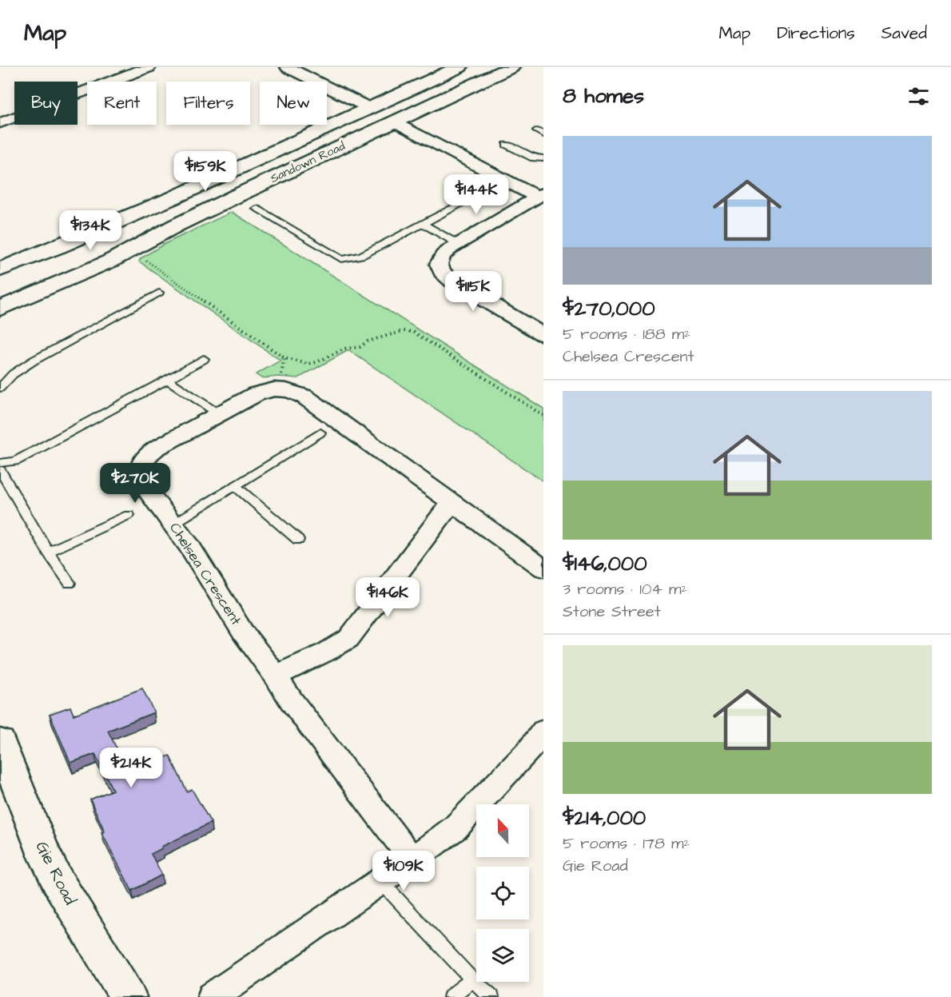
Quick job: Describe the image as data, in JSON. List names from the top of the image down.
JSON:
{
  "streets": {
    "main road": ["Sandown Road", "Gie Road"],
    "street": ["Chelsea Crescent"]
  },
  "north": "top",
  "page": {
    "header": "Map",
    "nav": ["Map", "Directions", "Saved"],
    "heading": "8 homes",
    "chip": [
      "Buy",
      "Rent",
      "Filters",
      "New"
    ],
    "list": [
      {
        "name": "$270,000",
        "note": "5 rooms · 188 m² · Chelsea Crescent"
      },
      {
        "name": "$146,000",
        "note": "3 rooms · 104 m² · Stone Street"
      },
      {
        "name": "$214,000",
        "note": "5 rooms · 178 m² · Gie Road"
      }
    ],
    "price": [
      "$159K",
      "$144K",
      "$134K",
      "$115K",
      "$270K",
      "$146K",
      "$214K",
      "$109K"
    ]
  }
}
